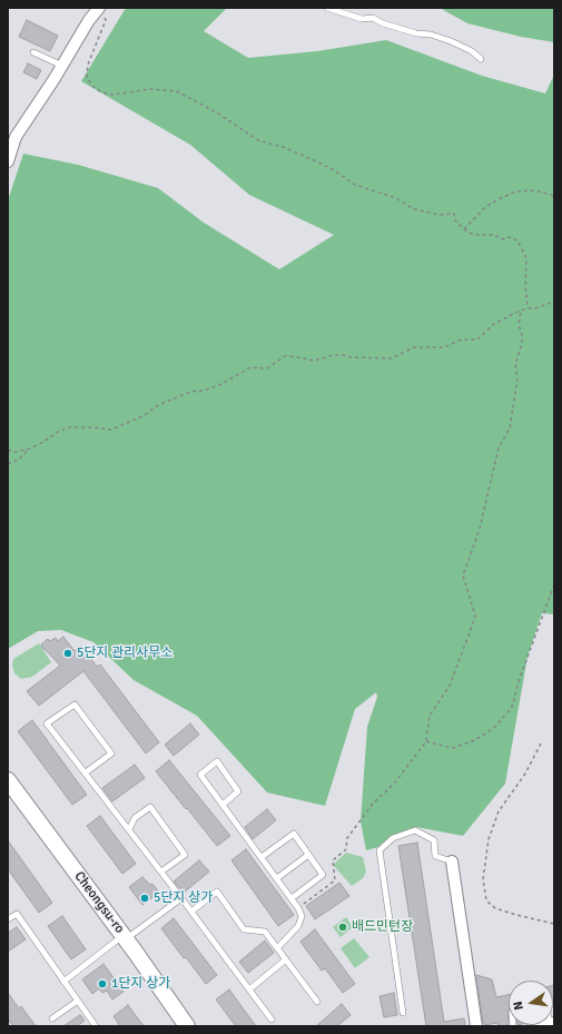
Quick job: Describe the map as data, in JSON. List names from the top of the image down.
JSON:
{
  "streets": {
    "main road": ["Cheongsu-ro"]
  },
  "places": [
    "5단지 관리사무소",
    "5단지 상가",
    "배드민턴장",
    "1단지 상가"
  ],
  "north": "left"
}
